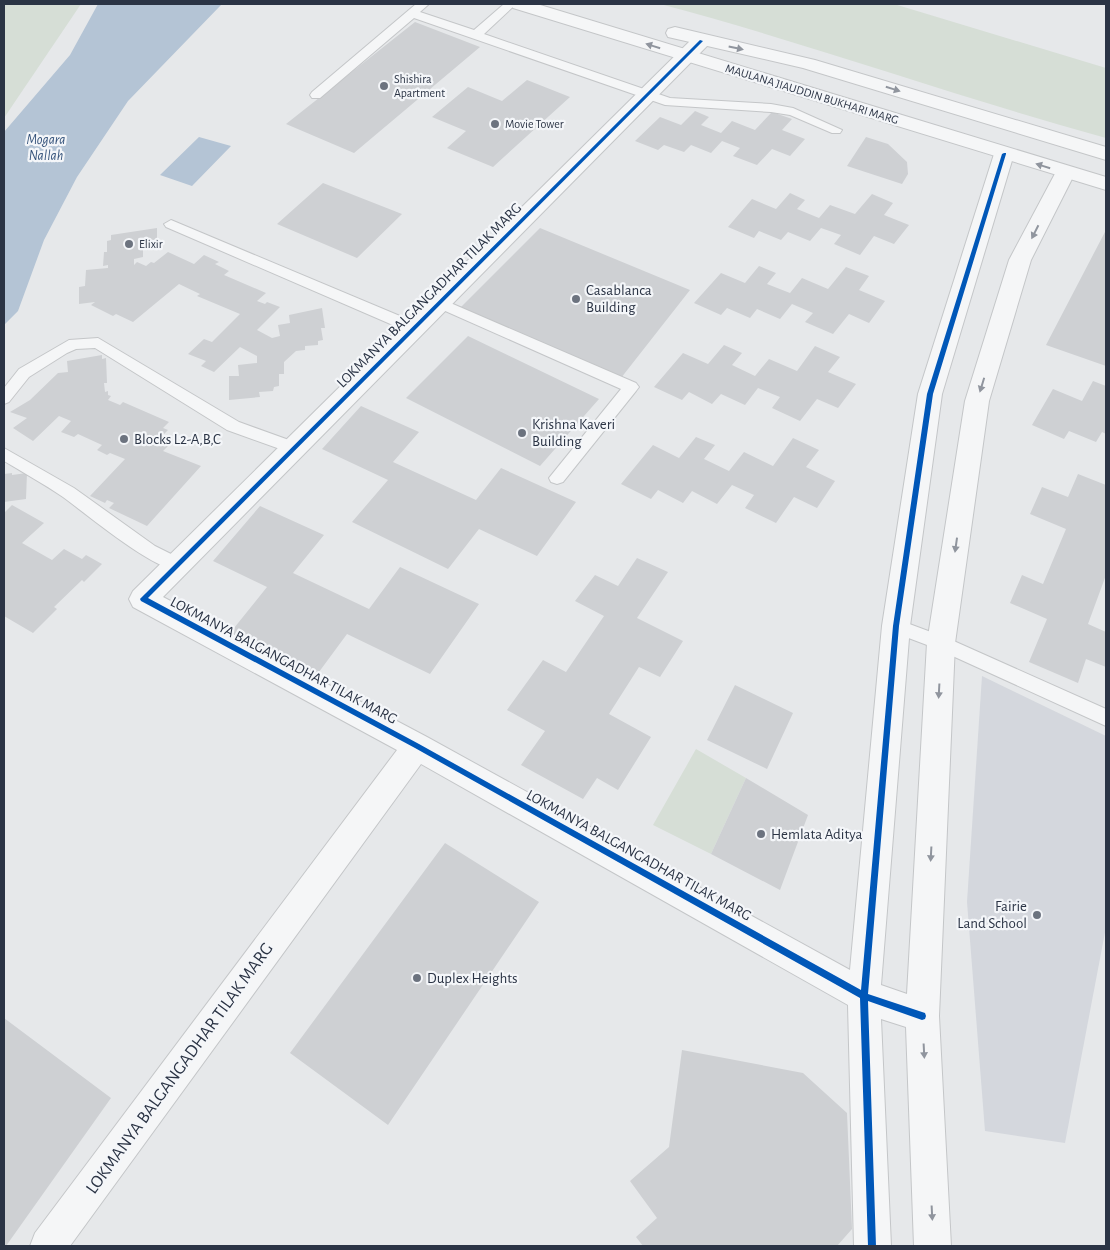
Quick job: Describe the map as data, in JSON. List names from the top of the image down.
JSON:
{
  "streets": {
    "street": ["MAULANA JIAUDDIN BUKHARI MARG", "LOKMANYA BALGANGADHAR TILAK MARG"]
  },
  "crossings": [
    ["MAULANA JIAUDDIN BUKHARI MARG", "LOKMANYA BALGANGADHAR TILAK MARG"]
  ],
  "water": ["Mogara Nallah"],
  "places": [
    "Shishira Apartment",
    "Movie Tower",
    "Elixir",
    "Casablanca Building",
    "Krishna Kaveri Building",
    "Blocks L2-A,B,C",
    "Hemlata Aditya",
    "Fairie Land School",
    "Duplex Heights"
  ]
}
